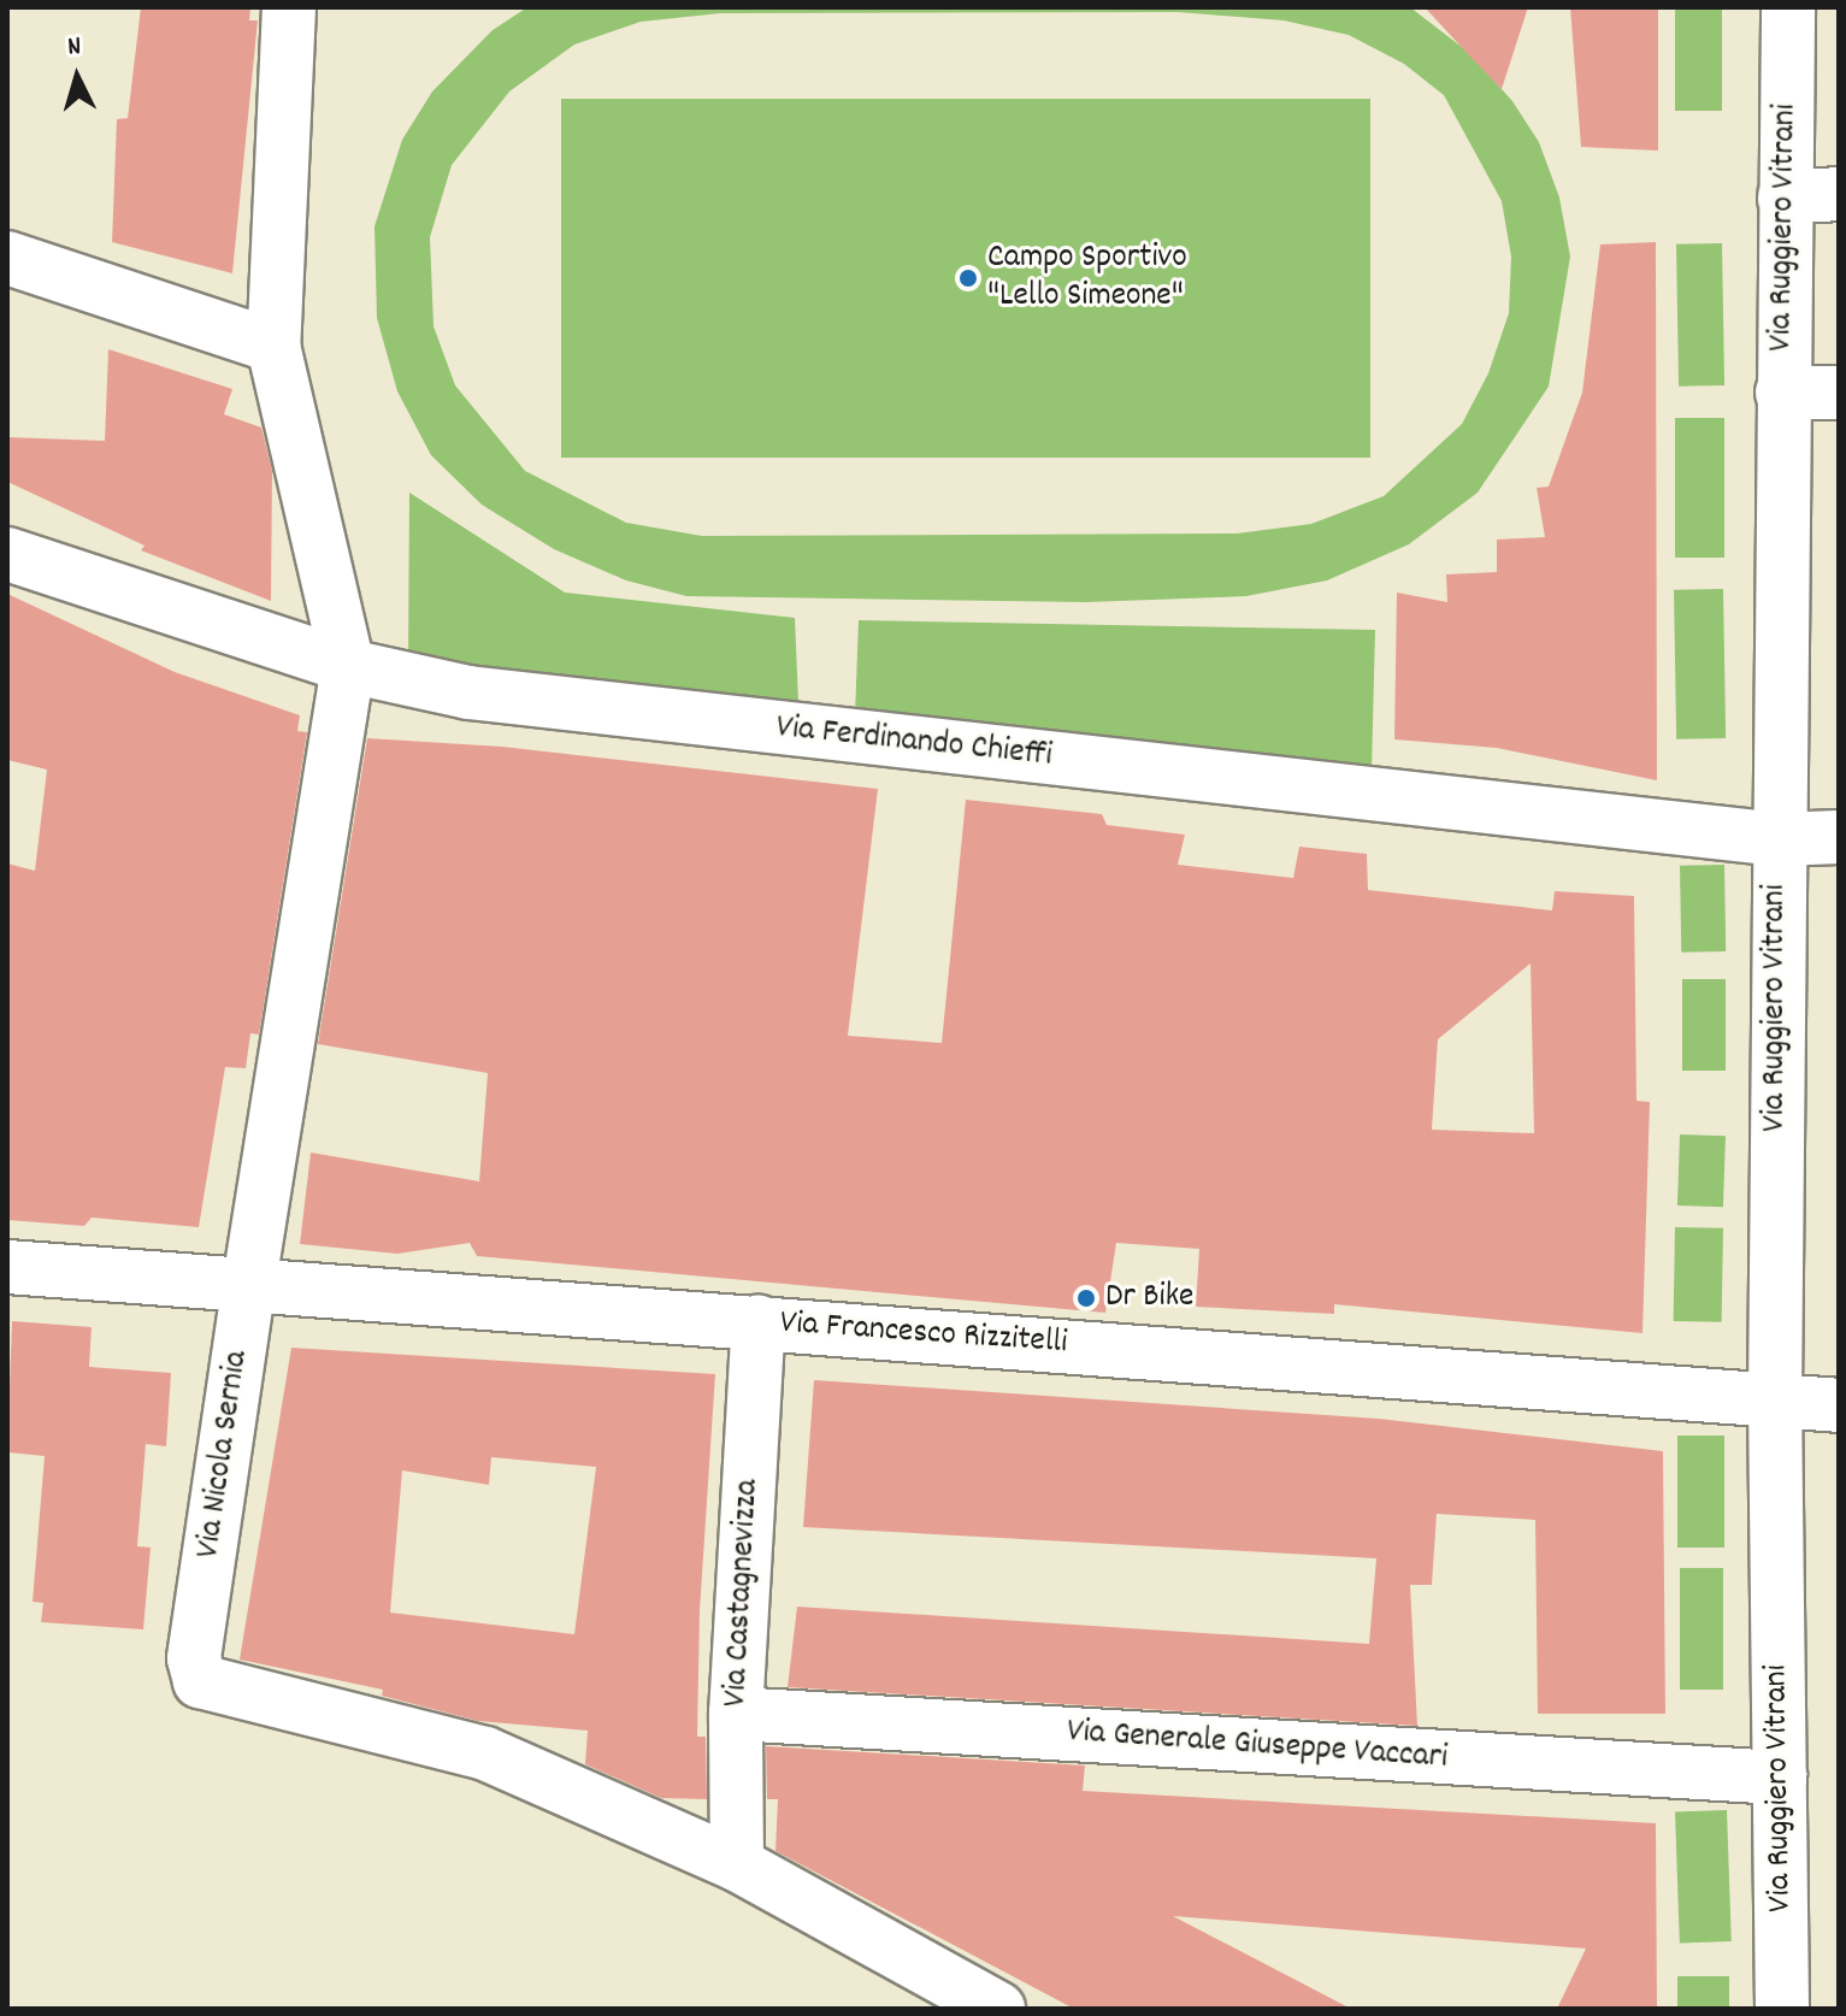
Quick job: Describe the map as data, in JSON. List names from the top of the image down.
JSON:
{
  "streets": {
    "street": [
      "Via Ruggiero Vitrani",
      "Via Ferdinando Chieffi",
      "Via Francesco Rizzitelli",
      "Via Nicola Sernia",
      "Via Castagnevizza",
      "Via Generale Giuseppe Vaccari"
    ]
  },
  "crossings": [
    ["Via Ruggiero Vitrani", "Via Ferdinando Chieffi"],
    ["Via Ruggiero Vitrani", "Via Francesco Rizzitelli"],
    ["Via Ruggiero Vitrani", "Via Generale Giuseppe Vaccari"],
    ["Via Ferdinando Chieffi", "Via Nicola Sernia"],
    ["Via Francesco Rizzitelli", "Via Nicola Sernia"],
    ["Via Francesco Rizzitelli", "Via Castagnevizza"],
    ["Via Nicola Sernia", "Via Castagnevizza"],
    ["Via Castagnevizza", "Via Generale Giuseppe Vaccari"]
  ],
  "places": ["Campo Sportivo \"Lello Simeone\"", "Dr Bike"],
  "north": "top"
}
